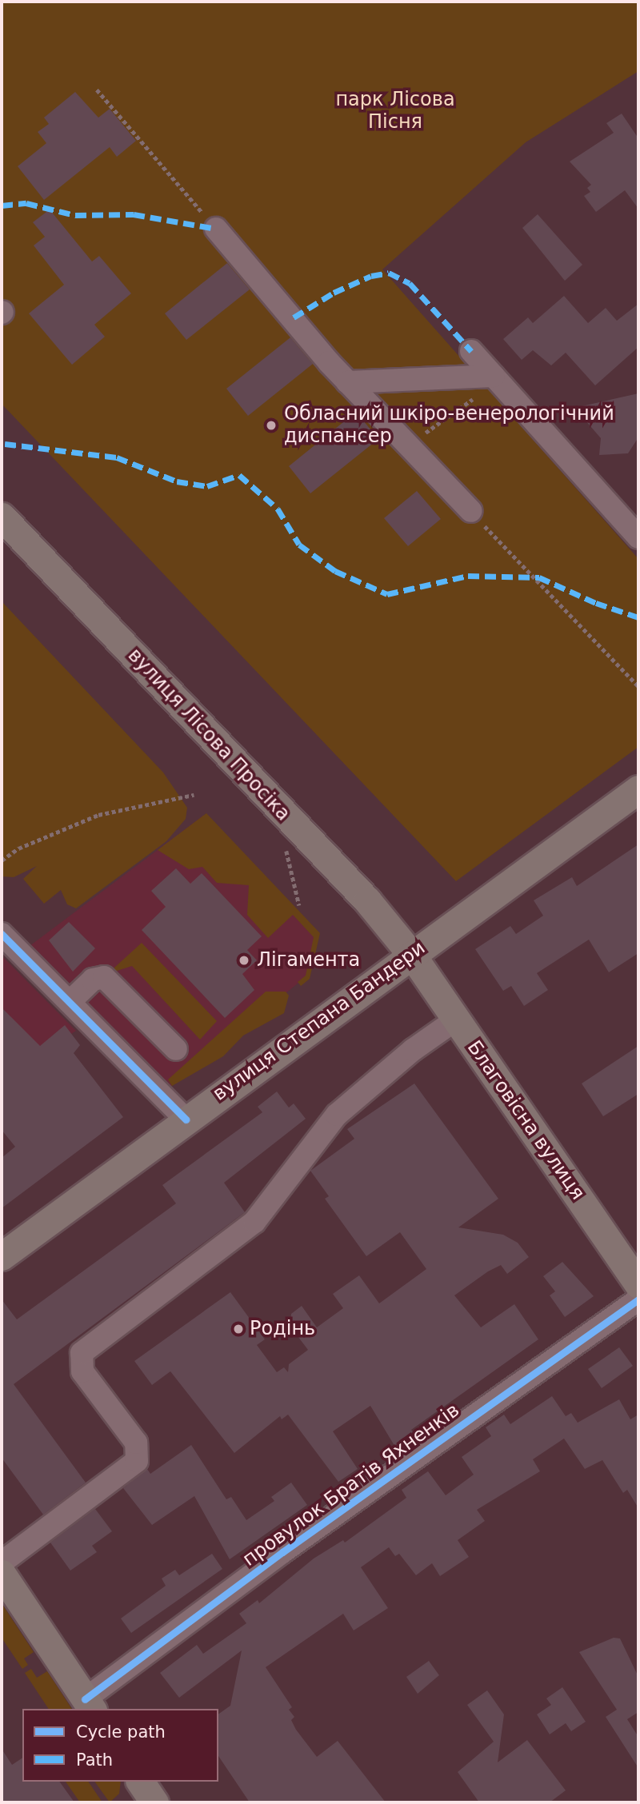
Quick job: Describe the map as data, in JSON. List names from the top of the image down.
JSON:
{
  "streets": {
    "main road": ["вулиця Лісова Просіка", "вулиця Степана Бандери", "Благовісна вулиця"],
    "street": ["провулок Братів Яхненків"]
  },
  "crossings": [
    ["вулиця Лісова Просіка", "вулиця Степана Бандери"],
    ["вулиця Лісова Просіка", "Благовісна вулиця"],
    ["вулиця Степана Бандери", "Благовісна вулиця"]
  ],
  "parks": ["парк Лісова Пісня"],
  "places": ["Обласний шкіро-венерологічний диспансер", "Лігамента", "Родінь"],
  "legend": ["Cycle path", "Path"]
}
